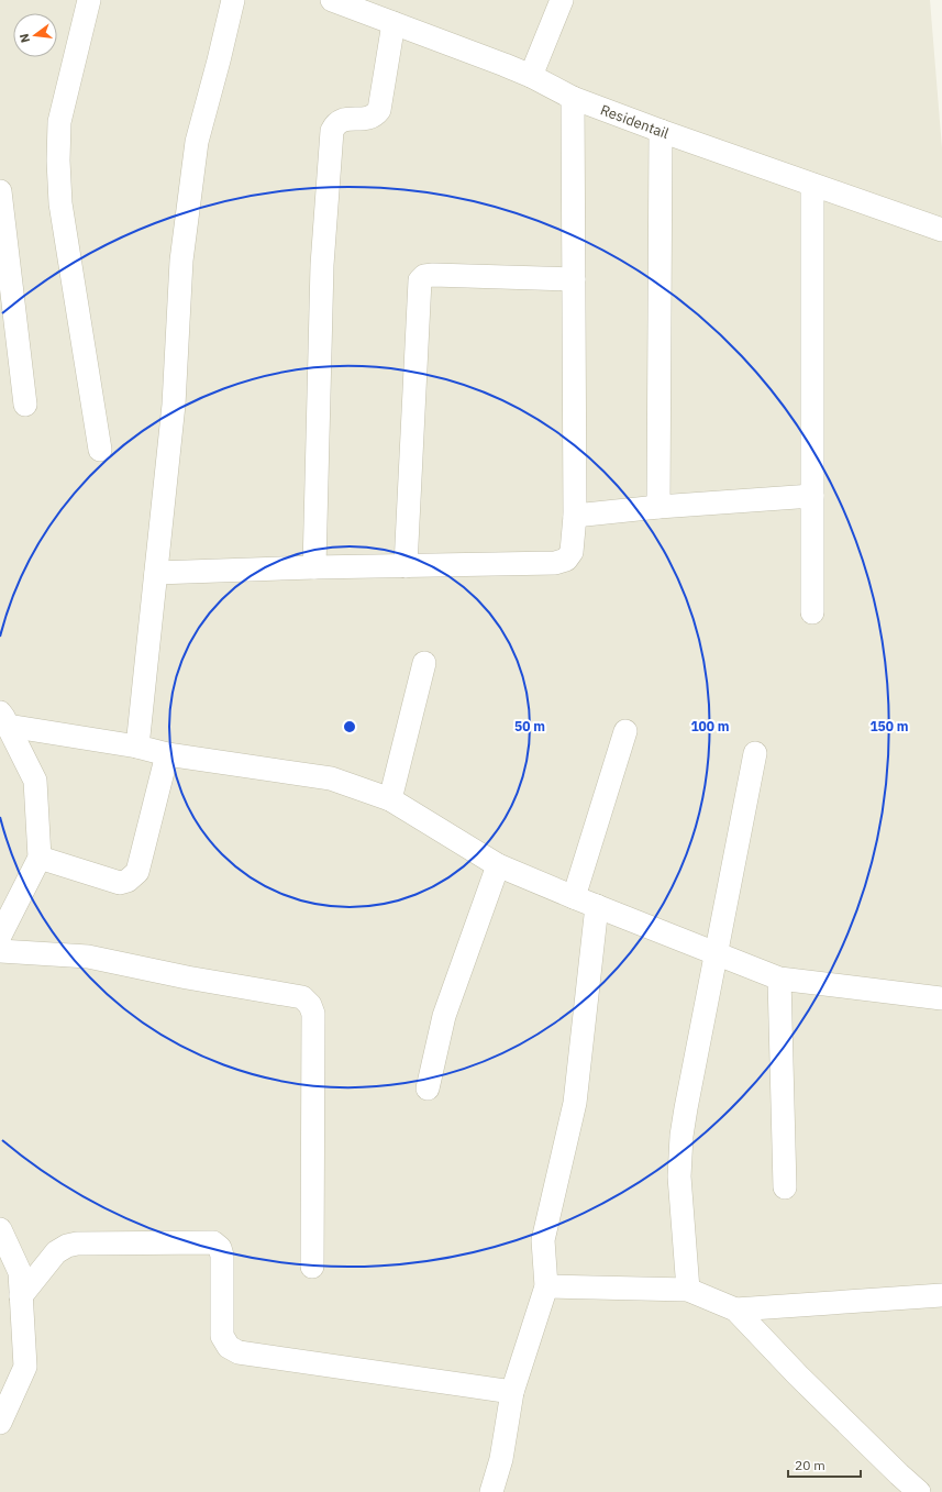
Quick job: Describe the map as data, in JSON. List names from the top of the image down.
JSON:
{
  "streets": {
    "street": ["Residentail"]
  },
  "scale_bar": "20 m",
  "north": "left",
  "rings": ["50 m", "100 m", "150 m"]
}
